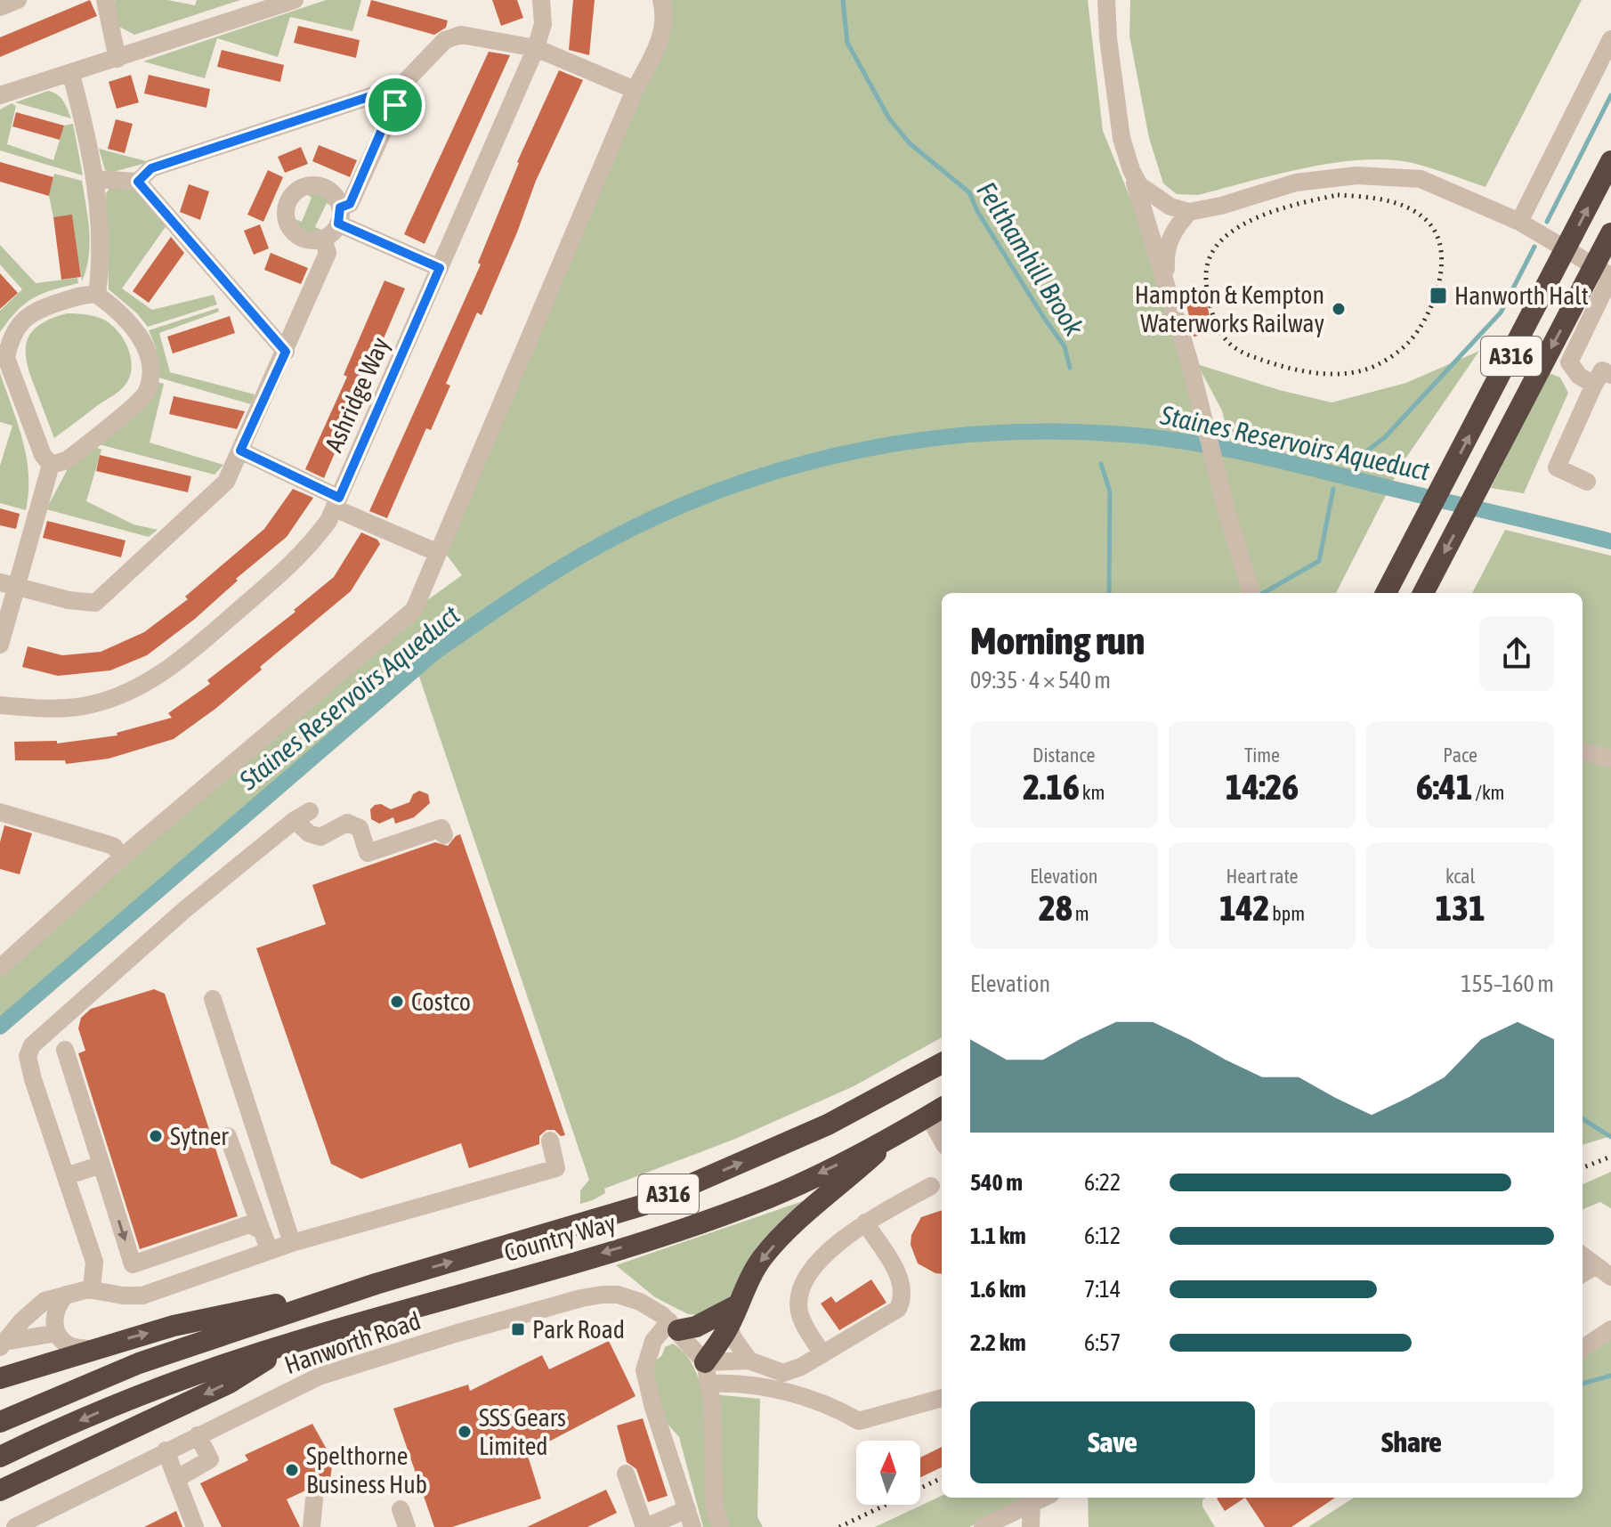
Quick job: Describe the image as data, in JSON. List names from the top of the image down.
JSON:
{
  "streets": {
    "highway": ["A316", "Country Way"],
    "street": ["Ashridge Way", "Hanworth Road"]
  },
  "crossings": [
    ["A316", "Country Way"]
  ],
  "water": ["Felthamhill Brook", "Staines Reservoirs Aqueduct"],
  "places": {
    "transit": ["Hanworth Halt", "Park Road"],
    "other": [
      "Hampton & Kempton Waterworks Railway",
      "Costco",
      "Sytner",
      "SSS Gears Limited",
      "Spelthorne Business Hub"
    ]
  },
  "north": "top",
  "page": {
    "heading": ["Morning run", "09:35 · 4 × 540 m"],
    "stats": [
      ["Distance", "2.16 km"],
      ["Time", "14:26"],
      ["Pace", "6:41 /km"],
      ["Elevation", "28 m"],
      ["Heart rate", "142 bpm"],
      ["kcal", "131"]
    ],
    "chart": ["Elevation", "155–160 m"],
    "list": [
      {
        "name": "540 m",
        "note": "6:22"
      },
      {
        "name": "1.1 km",
        "note": "6:12"
      },
      {
        "name": "1.6 km",
        "note": "7:14"
      },
      {
        "name": "2.2 km",
        "note": "6:57"
      }
    ],
    "buttons": ["Save", "Share"]
  }
}
